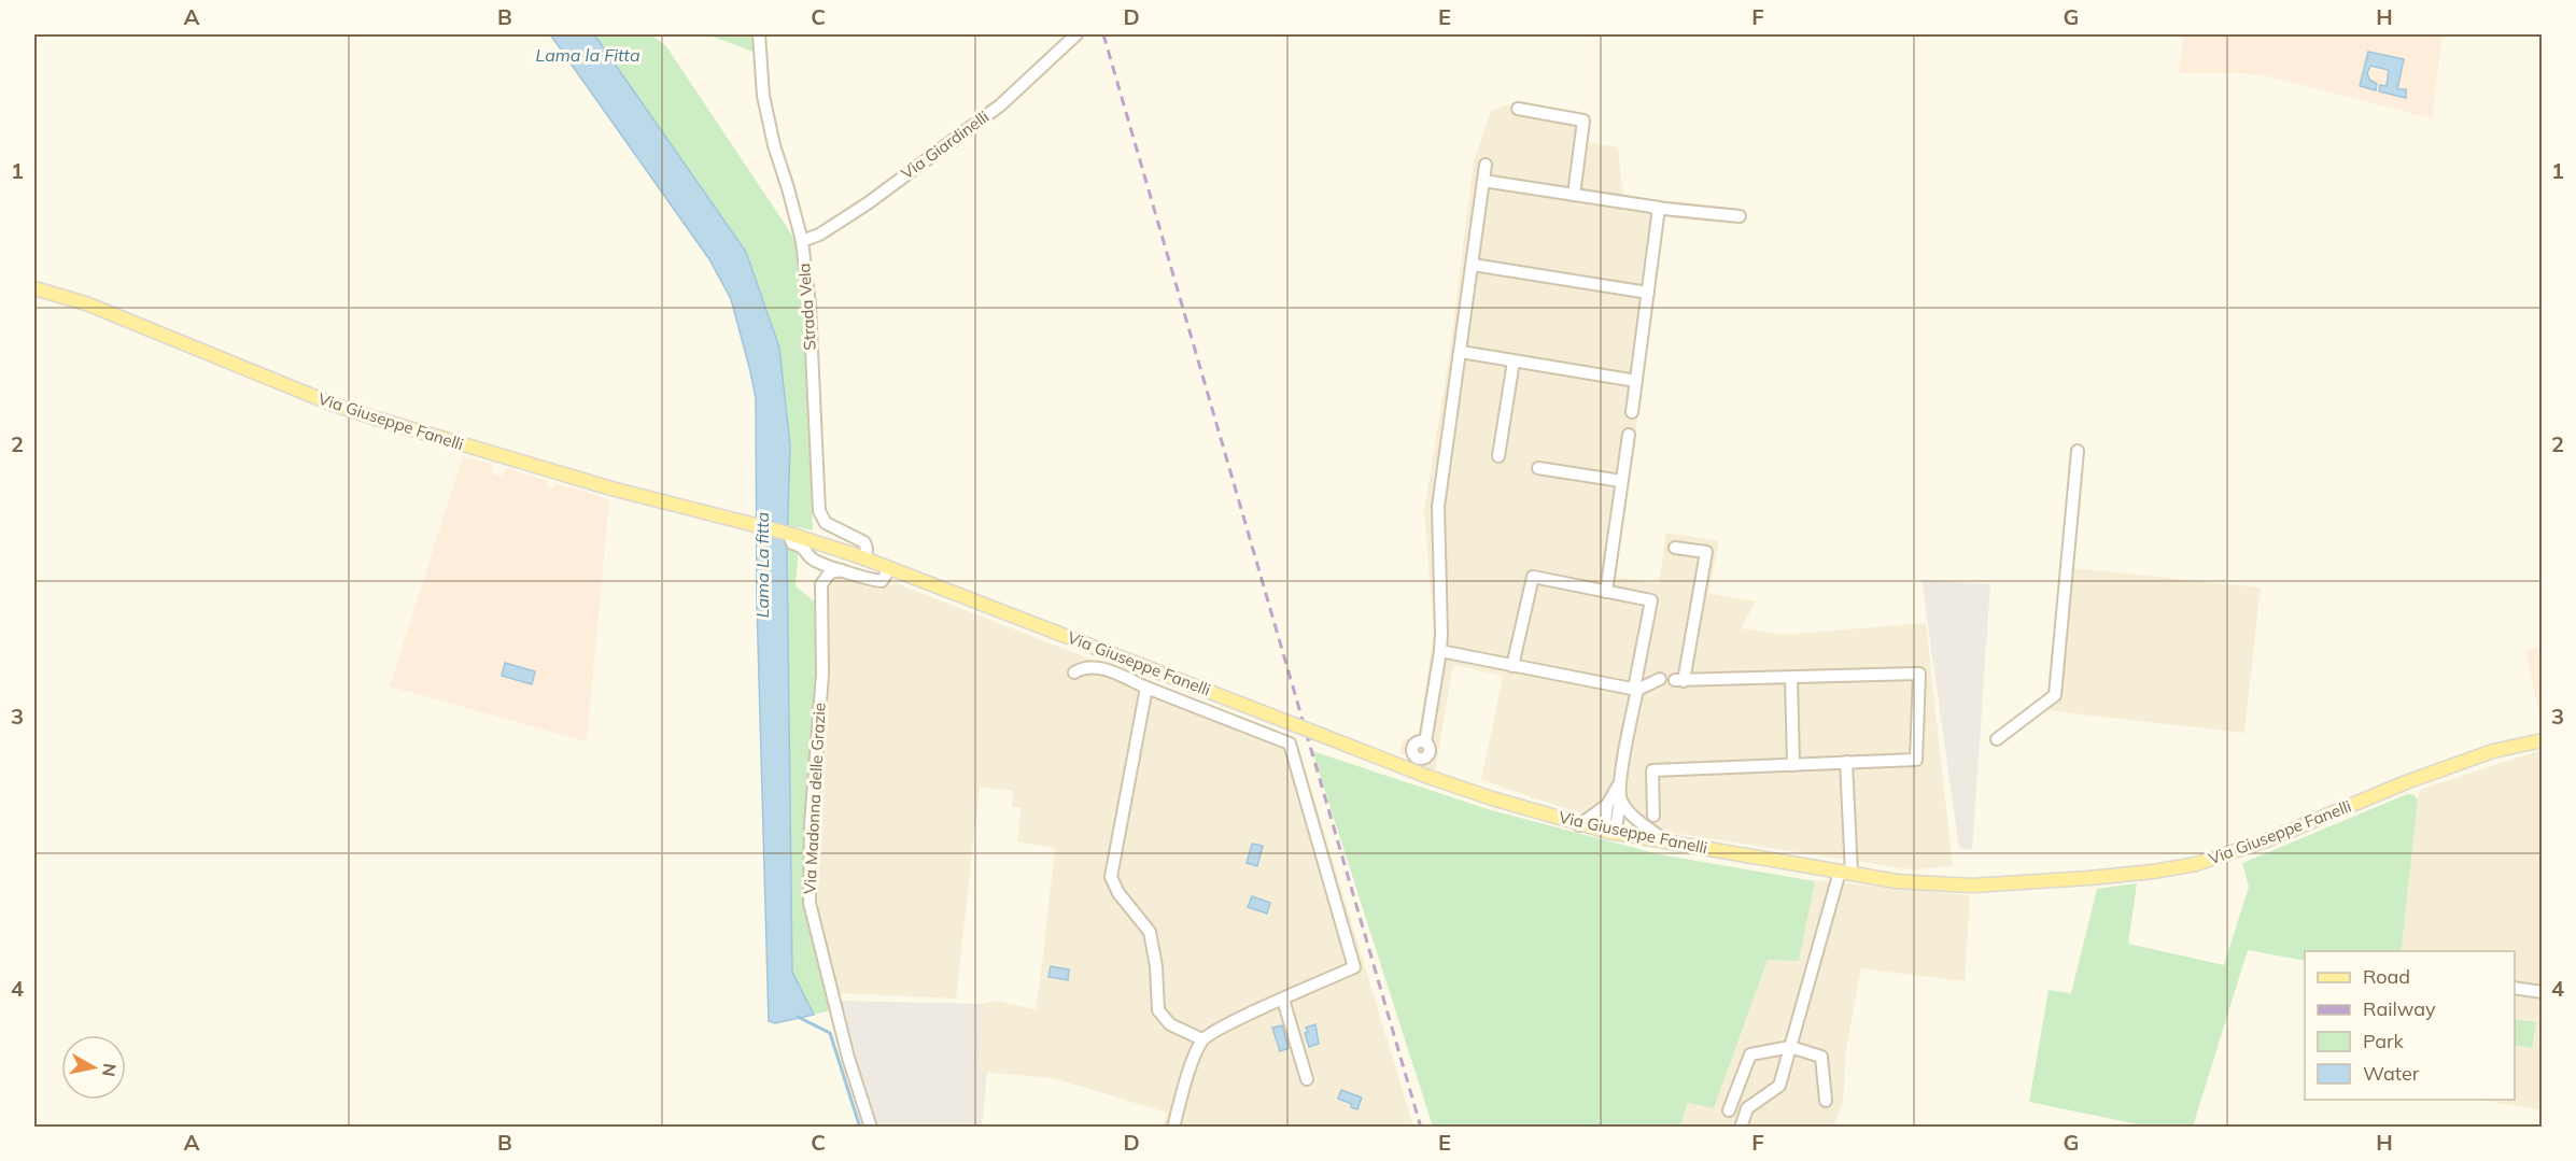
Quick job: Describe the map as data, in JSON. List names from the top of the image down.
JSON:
{
  "streets": {
    "main road": ["Via Giuseppe Fanelli"],
    "street": ["Via Giardinelli", "Strada Vela", "Via Madonna delle Grazie"]
  },
  "crossings": [
    ["Via Giardinelli", "Strada Vela"],
    ["Strada Vela", "Via Giuseppe Fanelli"]
  ],
  "water": ["Lama la Fitta", "Lama La fitta"],
  "legend": [
    "Road",
    "Railway",
    "Park",
    "Water"
  ],
  "north": "right",
  "grid": {
    "columns": [
      "A",
      "B",
      "C",
      "D",
      "E",
      "F",
      "G",
      "H"
    ],
    "rows": [
      "1",
      "2",
      "3",
      "4"
    ]
  }
}
